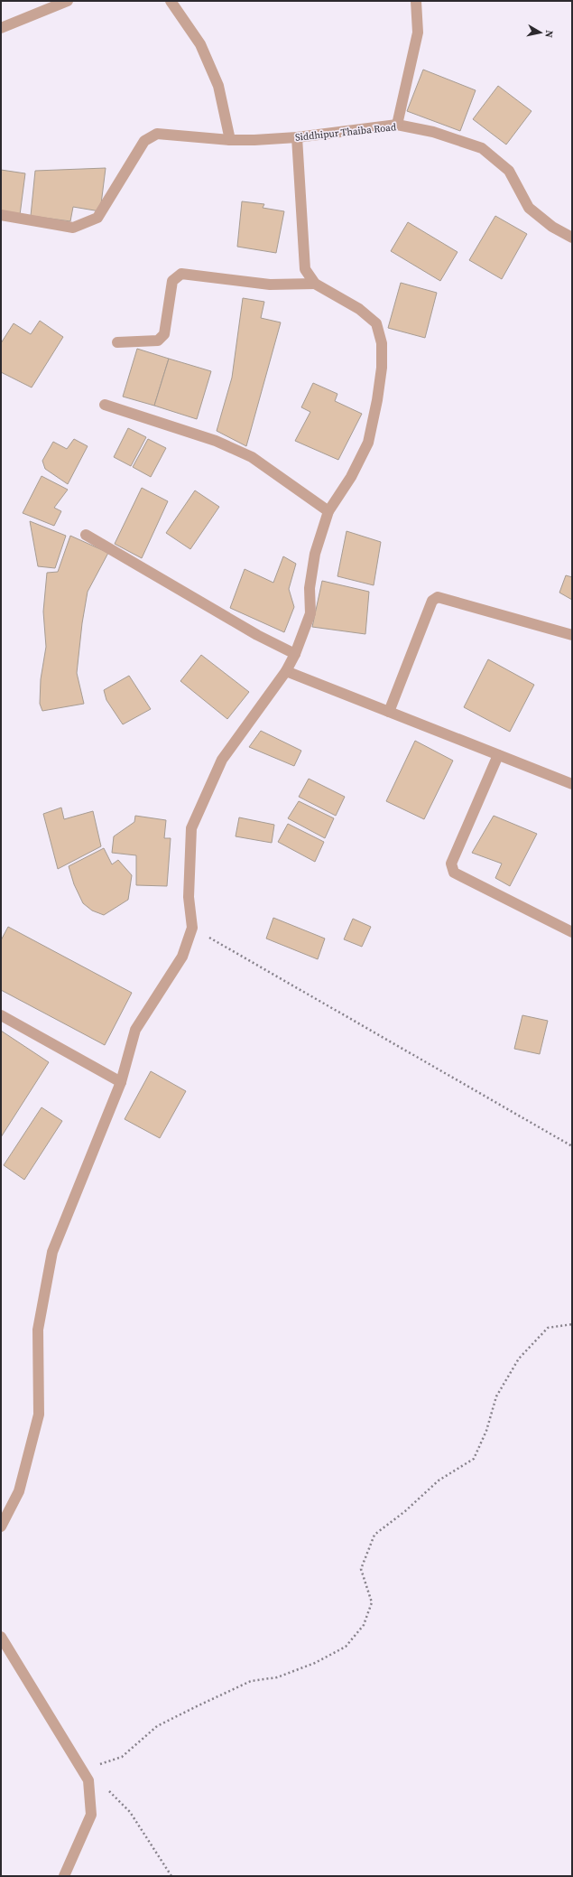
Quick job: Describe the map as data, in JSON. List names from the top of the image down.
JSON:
{
  "streets": {
    "street": ["Siddhipur Thaiba Road"]
  },
  "north": "right"
}
